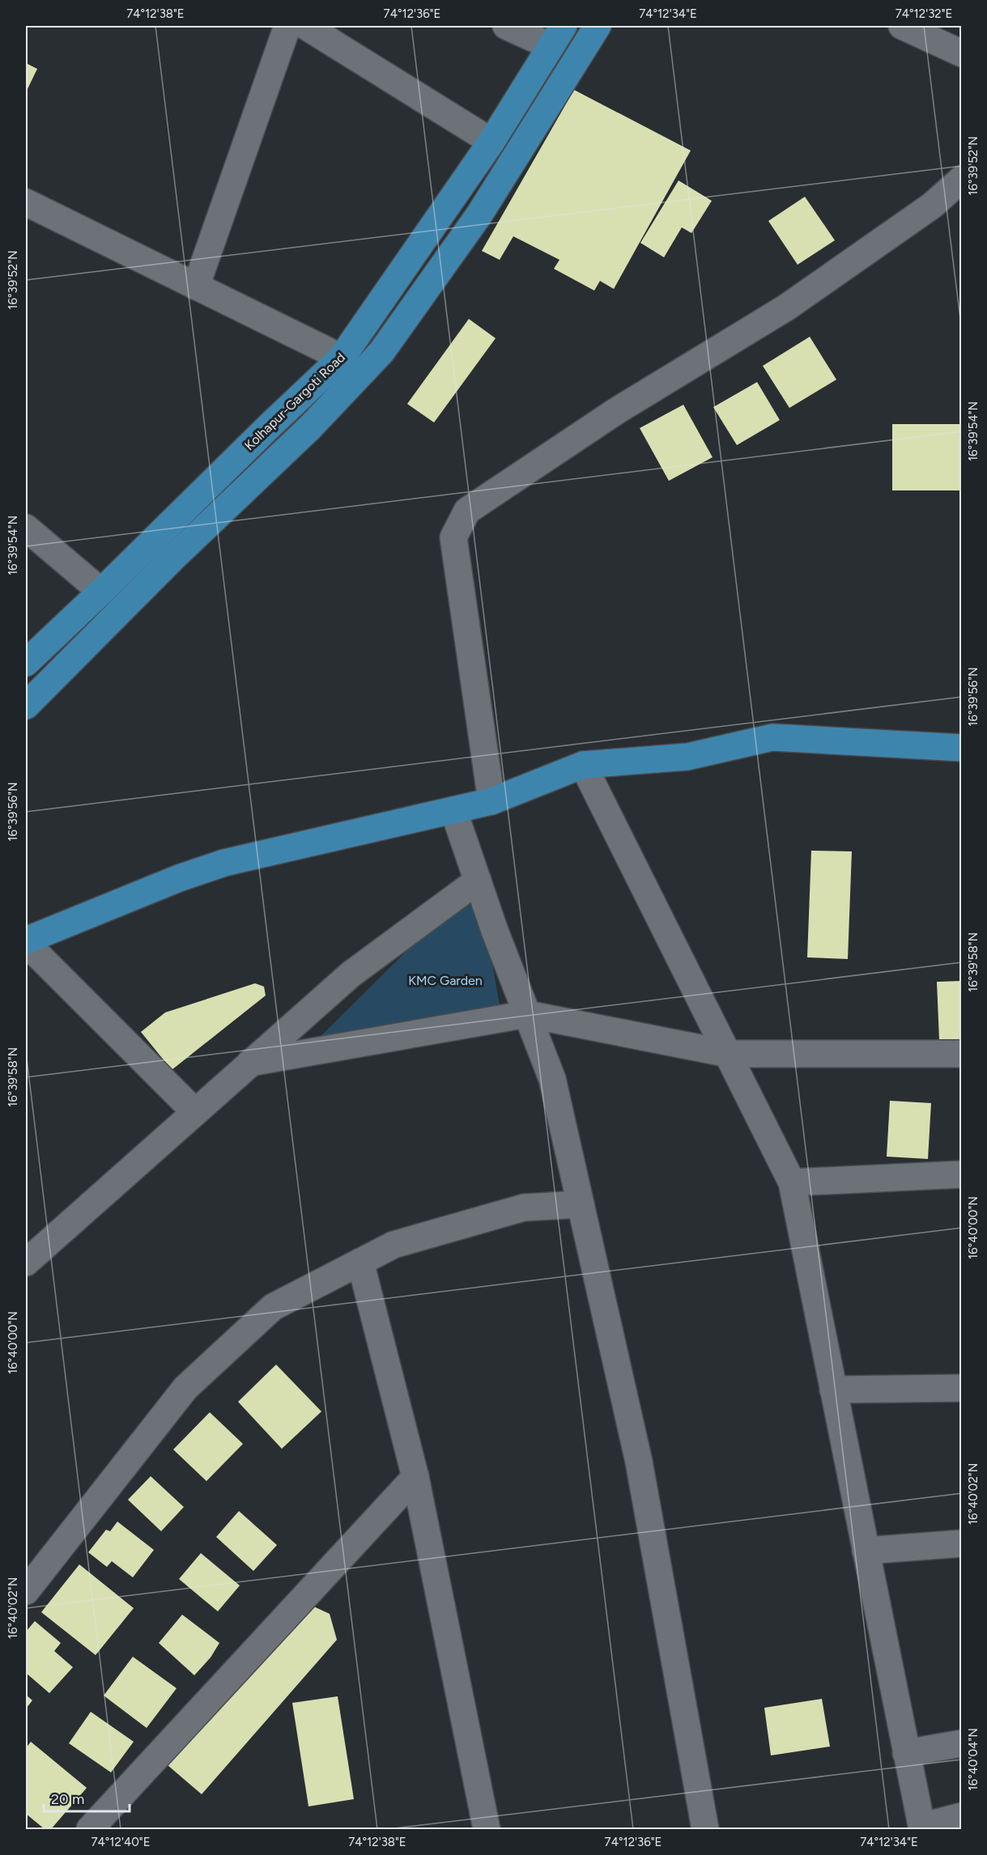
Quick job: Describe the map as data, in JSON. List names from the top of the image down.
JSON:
{
  "streets": {
    "main road": ["Kolhapur-Gargoti Road"]
  },
  "parks": ["KMC Garden"],
  "scale_bar": "20 m",
  "coordinates": [
    "74°12'38\"E",
    "74°12'36\"E",
    "74°12'34\"E",
    "74°12'32\"E",
    "16°39'52\"N",
    "16°39'54\"N",
    "16°39'56\"N",
    "16°39'58\"N",
    "16°40'00\"N",
    "16°40'02\"N",
    "16°40'04\"N",
    "74°12'40\"E"
  ]
}
